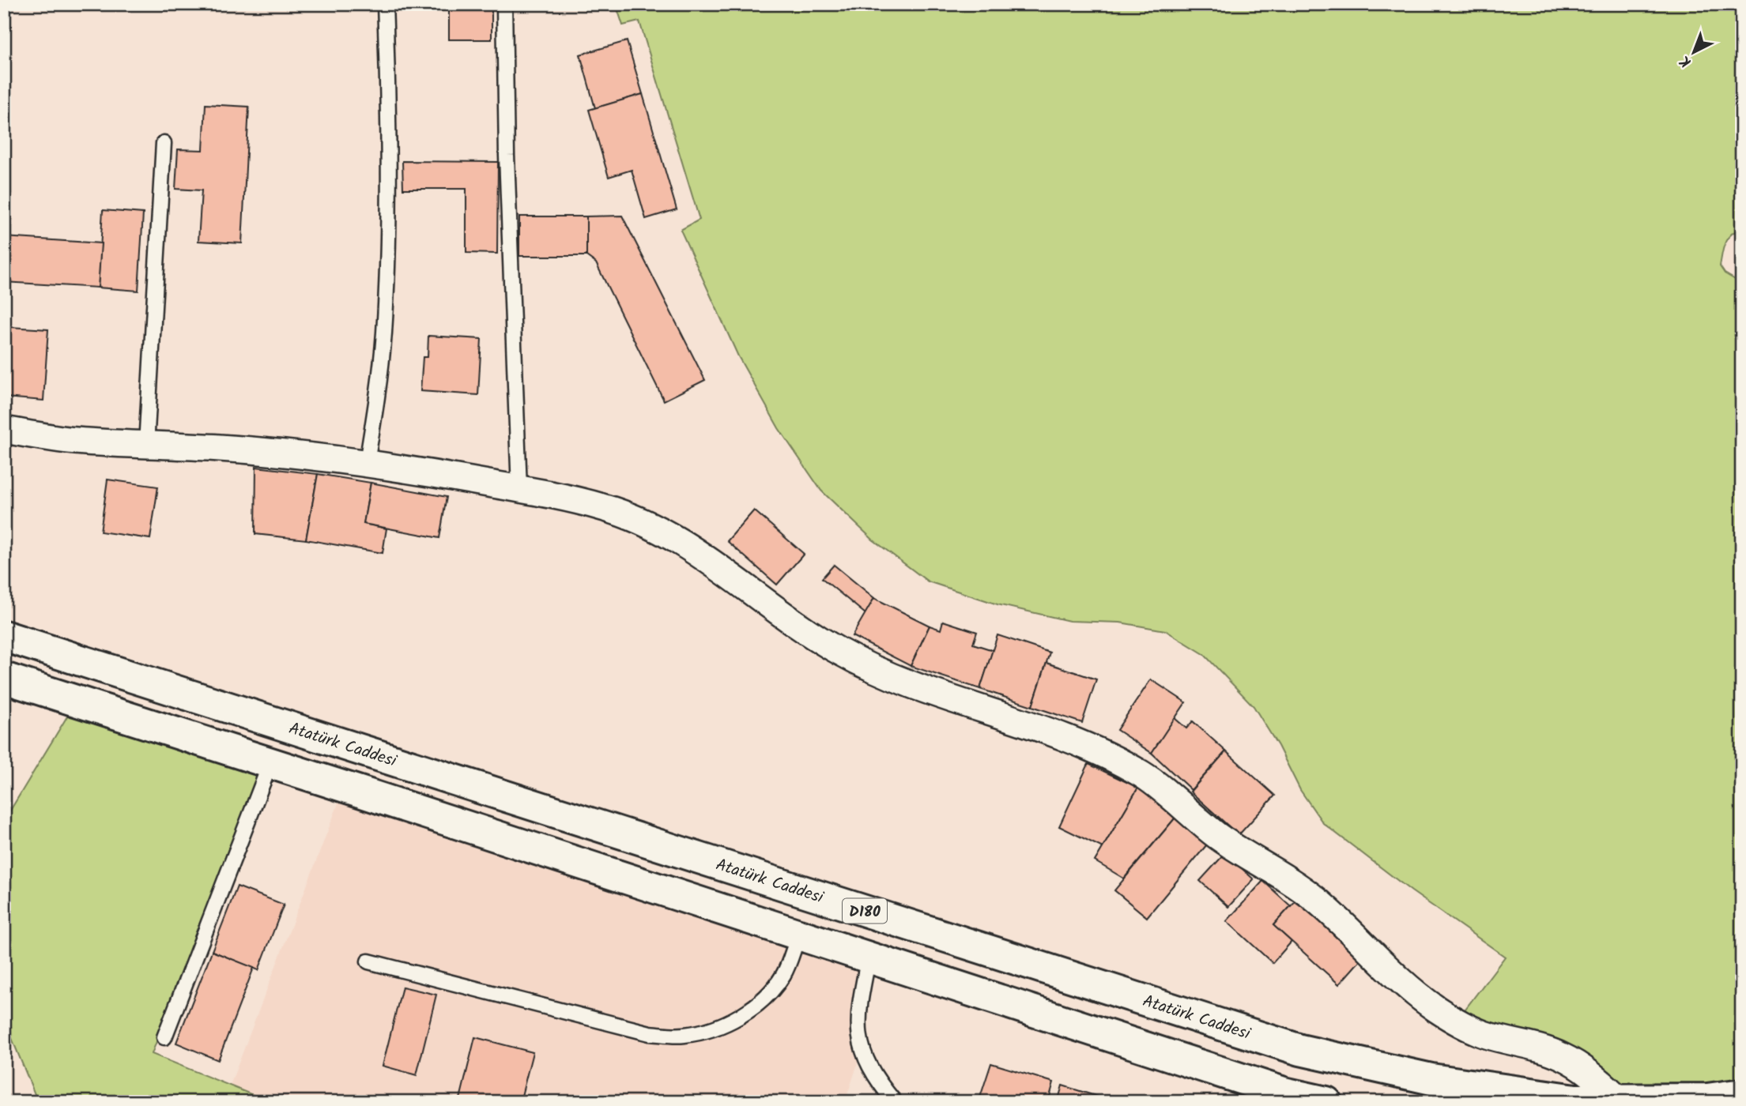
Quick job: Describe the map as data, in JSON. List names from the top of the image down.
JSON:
{
  "streets": {
    "highway": ["Atatürk Caddesi", "D180"]
  },
  "north": "bottom left"
}
